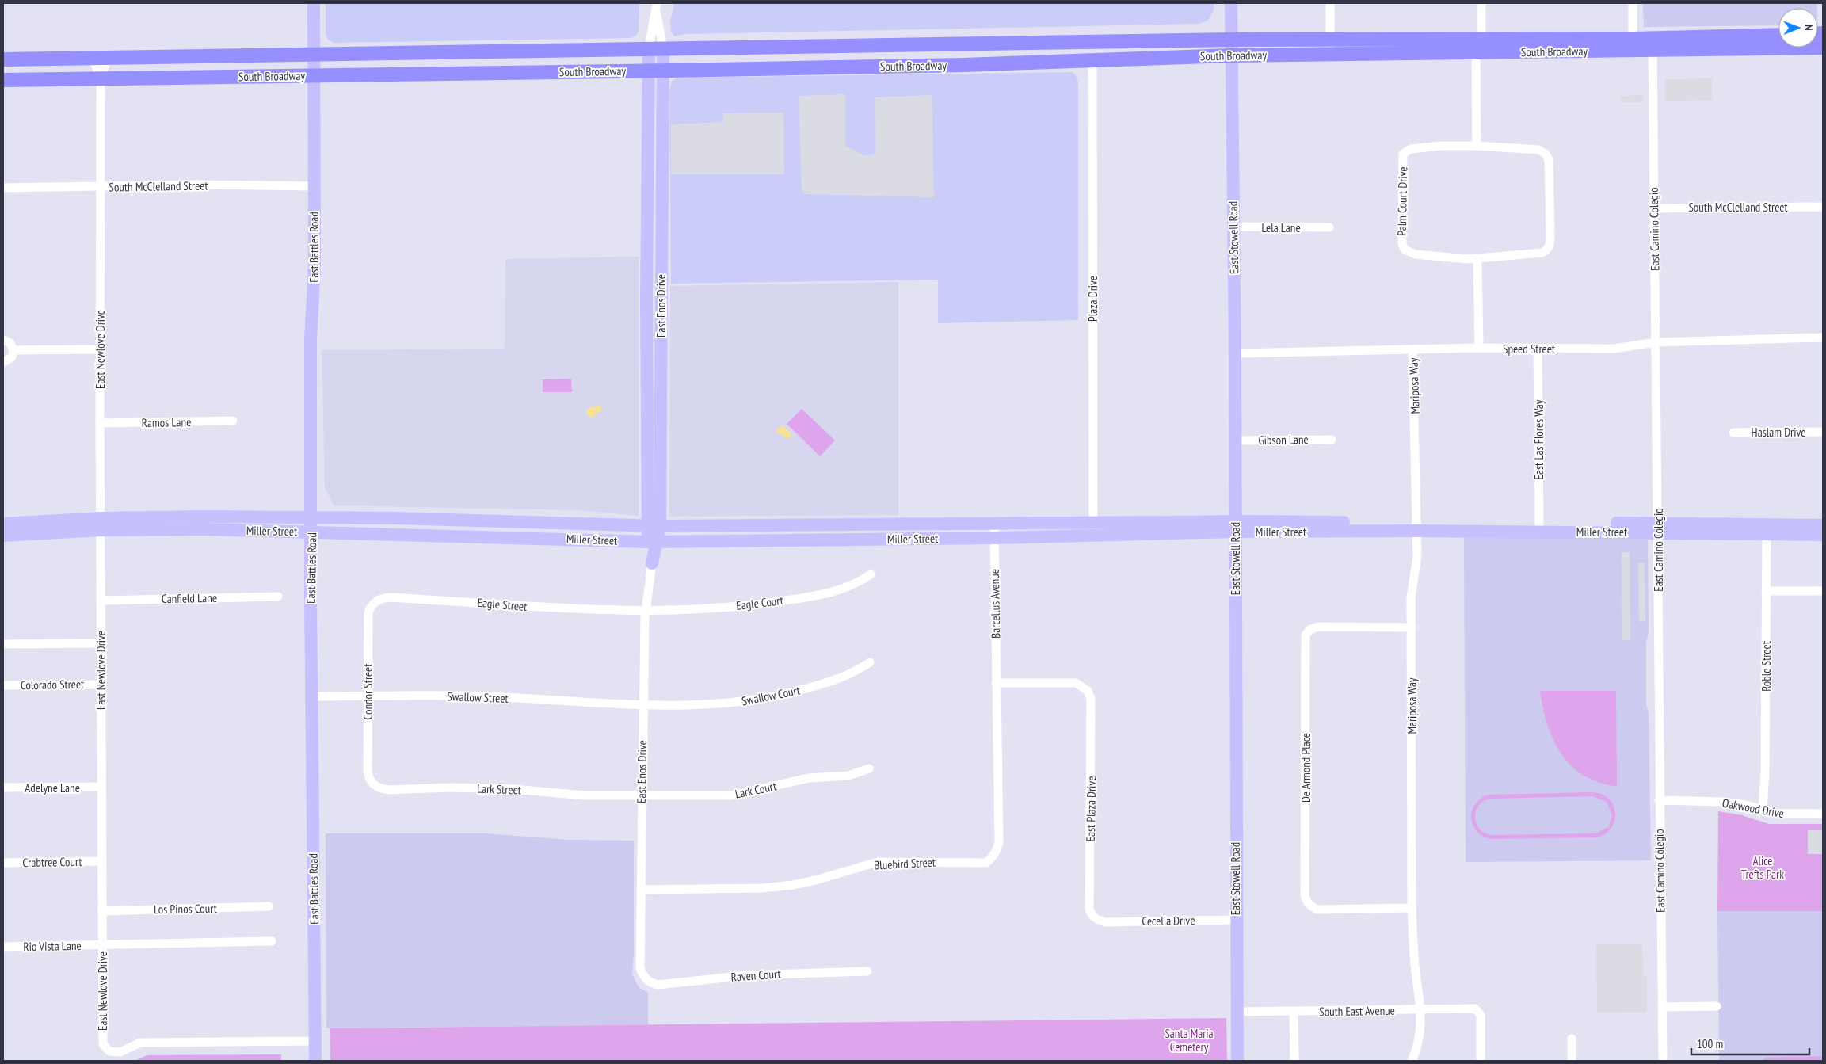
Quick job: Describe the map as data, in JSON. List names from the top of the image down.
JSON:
{
  "streets": {
    "main road": ["South Broadway"],
    "street": [
      "South McClelland Street",
      "Palm Court Drive",
      "Lela Lane",
      "East Camino Colegio",
      "East Stowell Road",
      "East Battles Road",
      "Plaza Drive",
      "East Enos Drive",
      "Speed Street",
      "East Newlove Drive",
      "Mariposa Way",
      "Ramos Lane",
      "Haslam Drive",
      "Gibson Lane",
      "East Las Flores Way",
      "Miller Street",
      "Canfield Lane",
      "Eagle Court",
      "Barcellus Avenue",
      "Eagle Street",
      "Roble Street",
      "Colorado Street",
      "Condor Street",
      "Swallow Court",
      "Swallow Street",
      "De Armond Place",
      "Adelyne Lane",
      "Lark Street",
      "Lark Court",
      "Oakwood Drive",
      "East Plaza Drive",
      "Crabtree Court",
      "Bluebird Street",
      "Los Pinos Court",
      "Cecelia Drive",
      "Rio Vista Lane",
      "Raven Court",
      "South East Avenue"
    ]
  },
  "crossings": [
    ["South Broadway", "East Camino Colegio"],
    ["South Broadway", "East Stowell Road"],
    ["South Broadway", "East Battles Road"],
    ["South Broadway", "Plaza Drive"],
    ["South Broadway", "East Enos Drive"],
    ["South Broadway", "East Newlove Drive"],
    ["South McClelland Street", "East Camino Colegio"],
    ["South McClelland Street", "East Battles Road"],
    ["South McClelland Street", "East Newlove Drive"],
    ["Lela Lane", "East Stowell Road"],
    ["East Camino Colegio", "Speed Street"],
    ["East Camino Colegio", "Miller Street"],
    ["East Camino Colegio", "Oakwood Drive"],
    ["East Stowell Road", "Speed Street"],
    ["East Stowell Road", "Gibson Lane"],
    ["East Stowell Road", "Miller Street"],
    ["East Stowell Road", "Cecelia Drive"],
    ["East Stowell Road", "South East Avenue"],
    ["East Battles Road", "East Newlove Drive"],
    ["East Battles Road", "Miller Street"],
    ["East Battles Road", "Swallow Street"],
    ["Plaza Drive", "Miller Street"],
    ["East Enos Drive", "Miller Street"],
    ["East Enos Drive", "Eagle Court"],
    ["East Enos Drive", "Eagle Street"],
    ["East Enos Drive", "Swallow Court"],
    ["East Enos Drive", "Swallow Street"],
    ["East Enos Drive", "Lark Street"],
    ["East Enos Drive", "Lark Court"],
    ["East Enos Drive", "Bluebird Street"],
    ["East Enos Drive", "Raven Court"],
    ["Speed Street", "Mariposa Way"],
    ["Speed Street", "East Las Flores Way"],
    ["East Newlove Drive", "Ramos Lane"],
    ["East Newlove Drive", "Miller Street"],
    ["East Newlove Drive", "Canfield Lane"],
    ["East Newlove Drive", "Colorado Street"],
    ["East Newlove Drive", "Adelyne Lane"],
    ["East Newlove Drive", "Crabtree Court"],
    ["East Newlove Drive", "Los Pinos Court"],
    ["East Newlove Drive", "Rio Vista Lane"],
    ["Mariposa Way", "Miller Street"],
    ["Mariposa Way", "De Armond Place"],
    ["Mariposa Way", "South East Avenue"],
    ["East Las Flores Way", "Miller Street"],
    ["Miller Street", "Barcellus Avenue"],
    ["Miller Street", "Roble Street"],
    ["Eagle Court", "Eagle Street"],
    ["Barcellus Avenue", "East Plaza Drive"],
    ["Barcellus Avenue", "Bluebird Street"],
    ["Eagle Street", "Condor Street"],
    ["Roble Street", "Oakwood Drive"],
    ["Condor Street", "Swallow Street"],
    ["Condor Street", "Lark Street"],
    ["Swallow Court", "Swallow Street"],
    ["Lark Street", "Lark Court"],
    ["East Plaza Drive", "Bluebird Street"],
    ["East Plaza Drive", "Cecelia Drive"]
  ],
  "parks": ["Alice Trefts Park", "Santa Maria Cemetery"],
  "scale_bar": "100 m",
  "north": "right"
}
